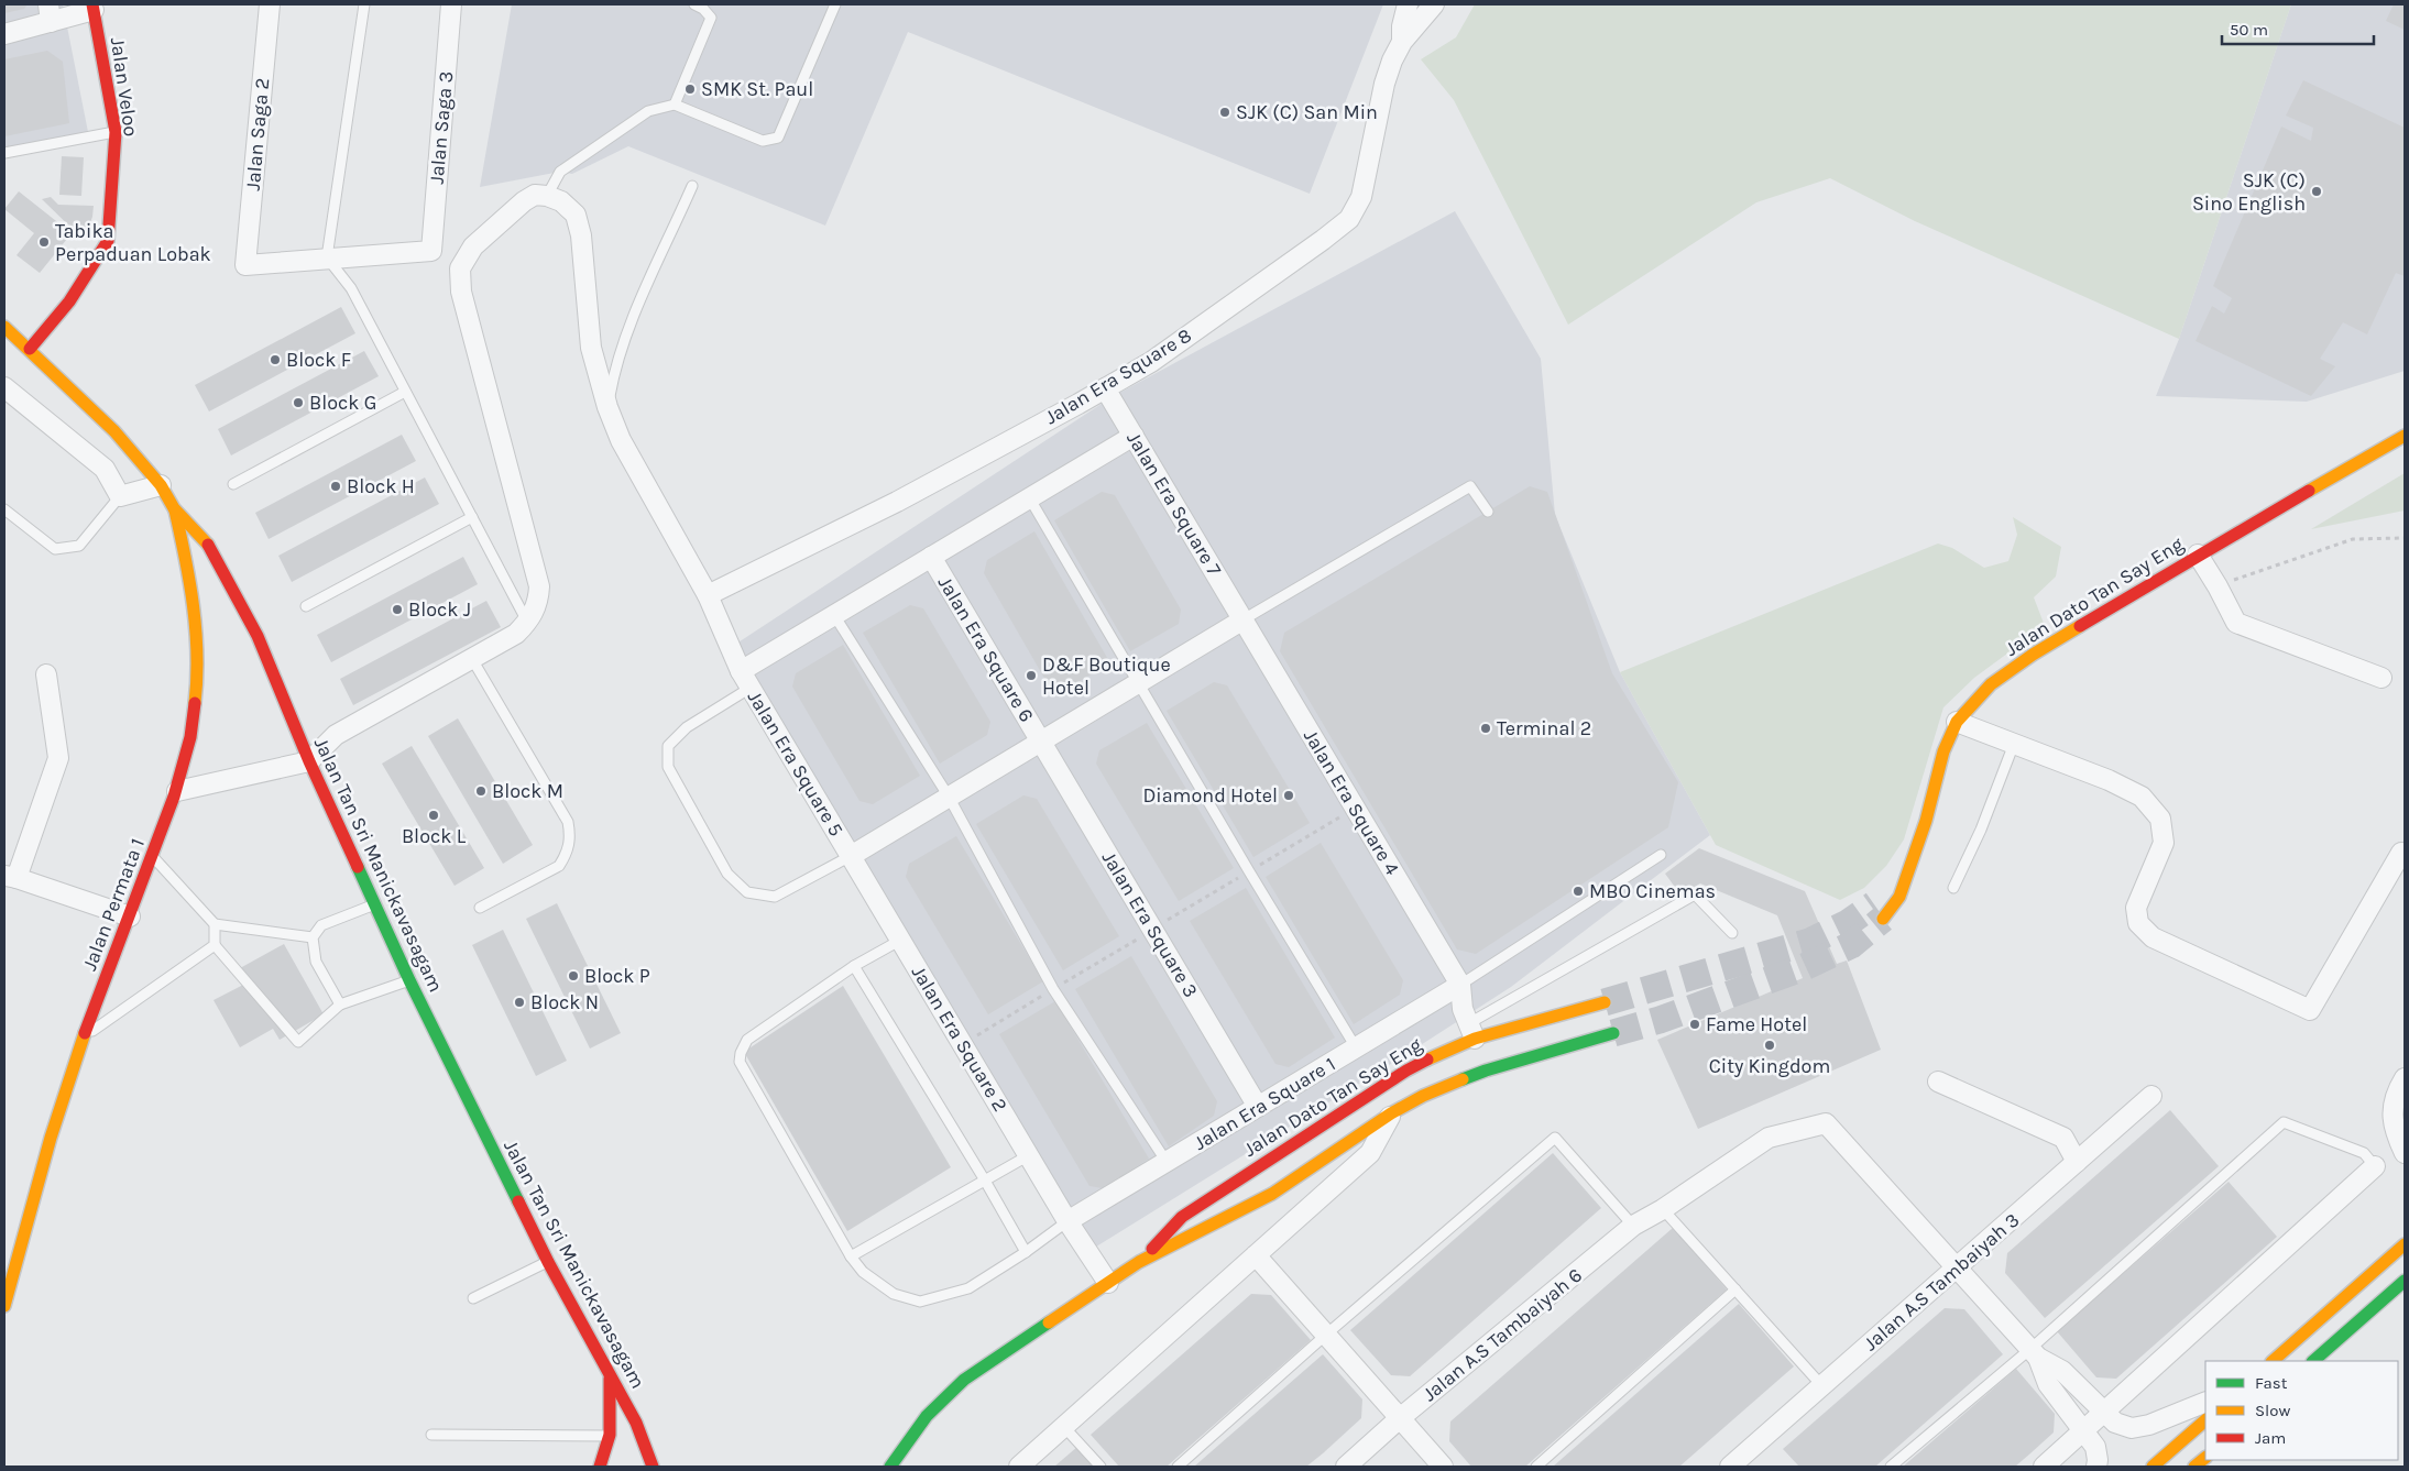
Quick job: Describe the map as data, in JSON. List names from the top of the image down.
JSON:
{
  "streets": {
    "main road": [
      "Jalan Veloo",
      "Jalan Dato Tan Say Eng",
      "Jalan Tan Sri Manickavasagam",
      "Jalan Permata 1"
    ],
    "street": [
      "Jalan Saga 3",
      "Jalan Saga 2",
      "Jalan Era Square 8",
      "Jalan Era Square 7",
      "Jalan Era Square 6",
      "Jalan Era Square 5",
      "Jalan Era Square 4",
      "Jalan Era Square 3",
      "Jalan Era Square 2",
      "Jalan Era Square 1",
      "Jalan A.S Tambaiyah 3",
      "Jalan A.S Tambaiyah 6"
    ]
  },
  "crossings": [
    ["Jalan Veloo", "Jalan Tan Sri Manickavasagam"],
    ["Jalan Saga 3", "Jalan Saga 2"],
    ["Jalan Era Square 8", "Jalan Era Square 7"],
    ["Jalan Era Square 8", "Jalan Era Square 5"],
    ["Jalan Era Square 7", "Jalan Era Square 4"],
    ["Jalan Dato Tan Say Eng", "Jalan Era Square 2"],
    ["Jalan Era Square 6", "Jalan Era Square 3"],
    ["Jalan Era Square 5", "Jalan Era Square 2"],
    ["Jalan Era Square 4", "Jalan Era Square 1"],
    ["Jalan Tan Sri Manickavasagam", "Jalan Permata 1"],
    ["Jalan Era Square 3", "Jalan Era Square 1"],
    ["Jalan Era Square 2", "Jalan Era Square 1"],
    ["Jalan A.S Tambaiyah 3", "Jalan A.S Tambaiyah 6"]
  ],
  "places": [
    "SMK St. Paul",
    "SJK (C) San Min",
    "SJK (C) Sino English",
    "Tabika Perpaduan Lobak",
    "Block F",
    "Block G",
    "Block H",
    "Block J",
    "D&F Boutique Hotel",
    "Terminal 2",
    "Block M",
    "Diamond Hotel",
    "Block L",
    "MBO Cinemas",
    "Block P",
    "Block N",
    "Fame Hotel",
    "City Kingdom"
  ],
  "legend": ["Fast", "Slow", "Jam"],
  "scale_bar": "50 m"
}
